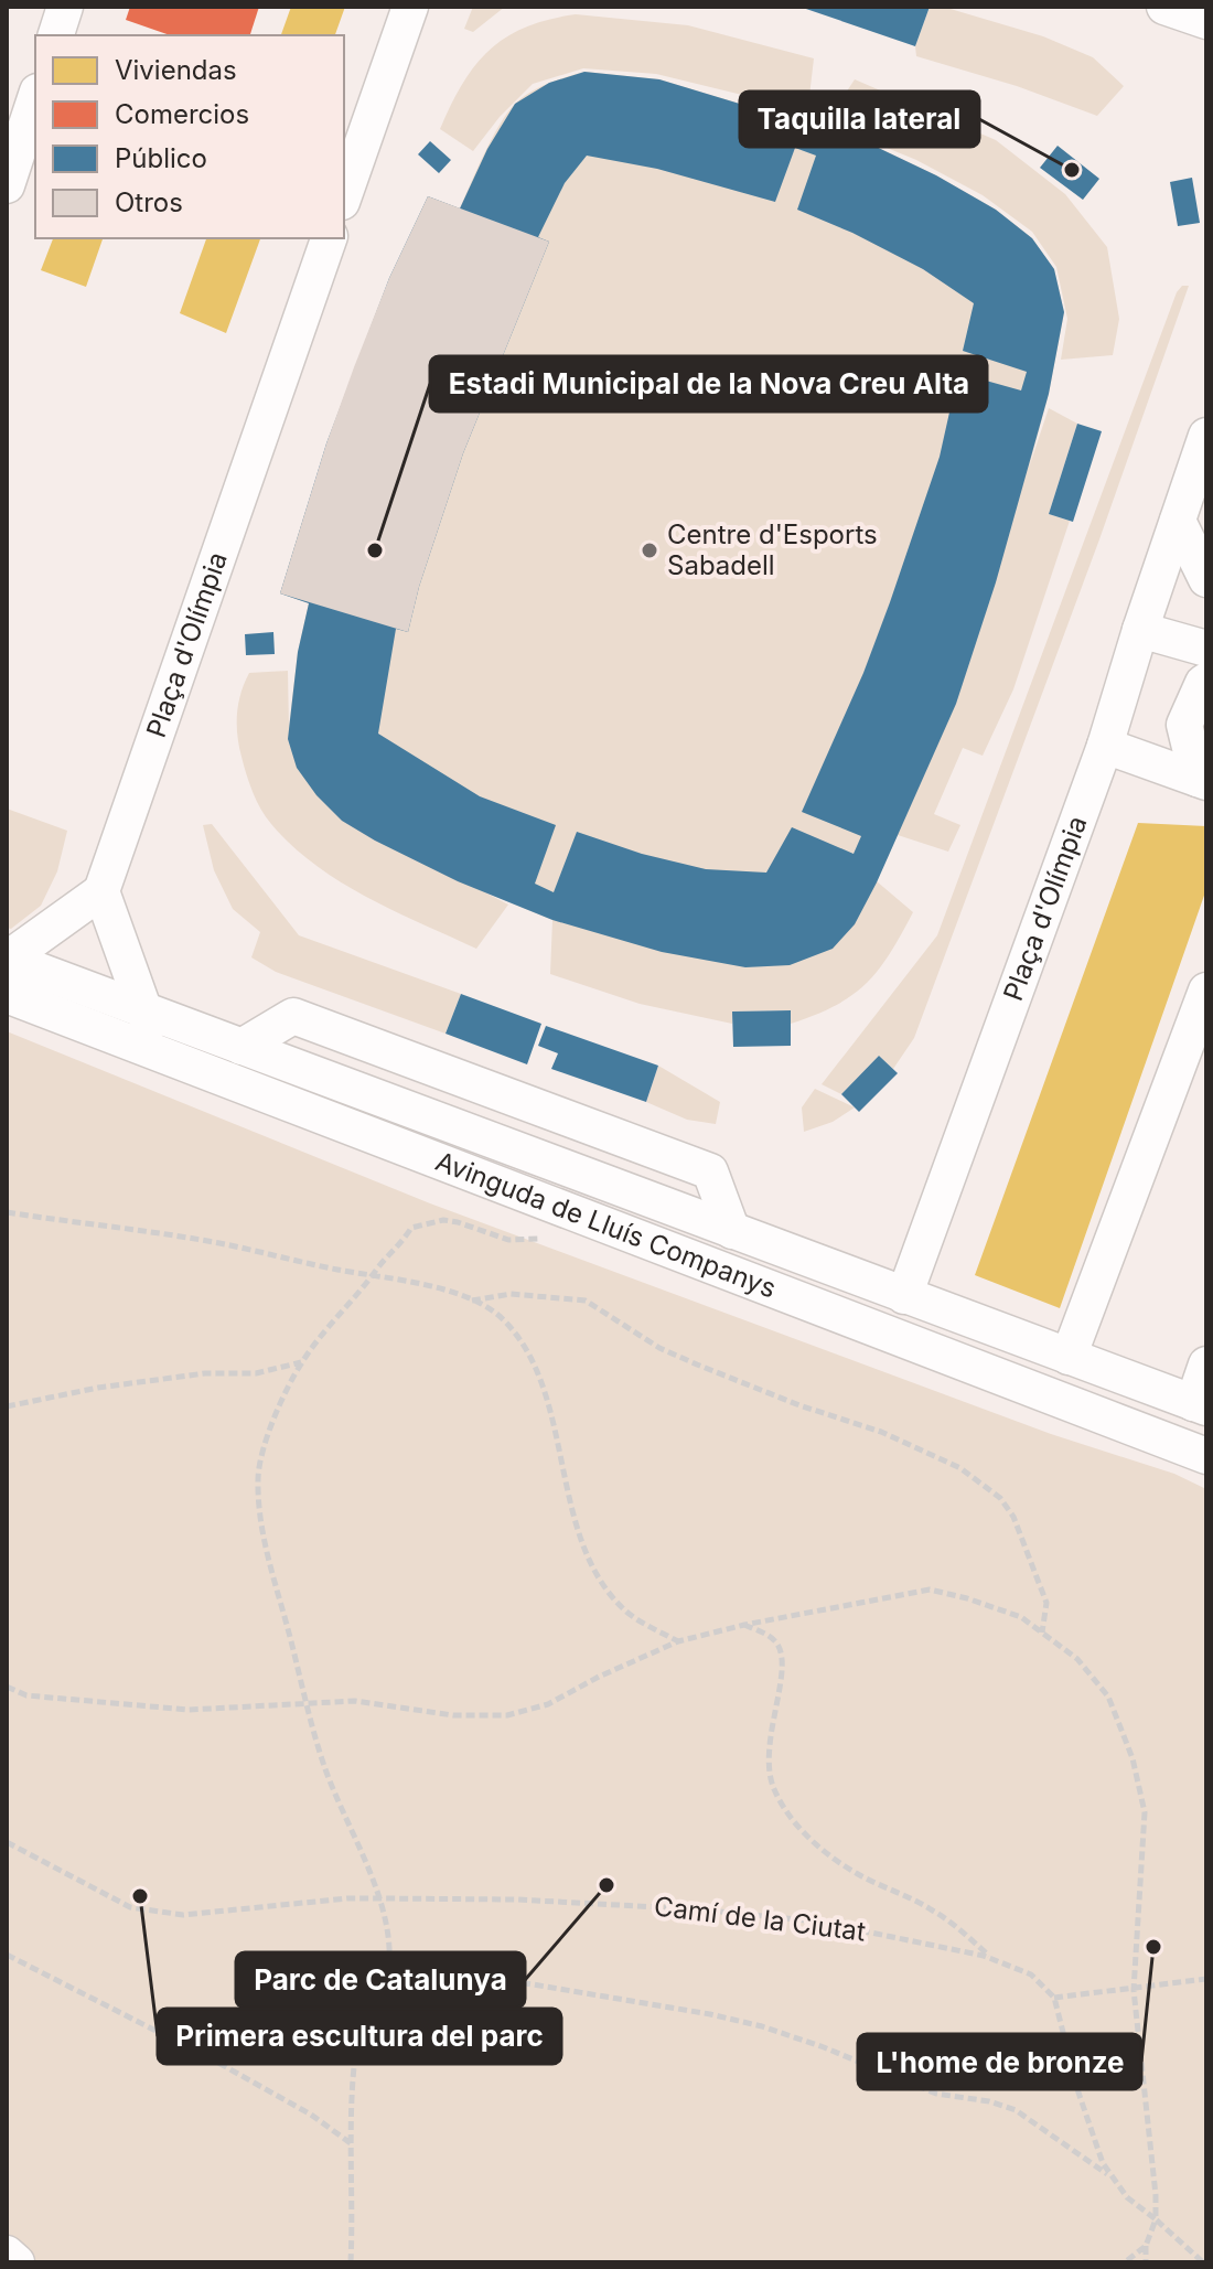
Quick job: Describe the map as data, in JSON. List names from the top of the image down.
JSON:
{
  "streets": {
    "street": ["Plaça d'Olímpia", "Avinguda de Lluís Companys"],
    "path": ["Camí de la Ciutat"]
  },
  "crossings": [
    ["Plaça d'Olímpia", "Avinguda de Lluís Companys"]
  ],
  "places": [
    "Taquilla lateral",
    "Estadi Municipal de la Nova Creu Alta",
    "Centre d'Esports Sabadell",
    "Parc de Catalunya",
    "Primera escultura del parc",
    "L'home de bronze"
  ],
  "legend": [
    "Viviendas",
    "Comercios",
    "Público",
    "Otros"
  ]
}
